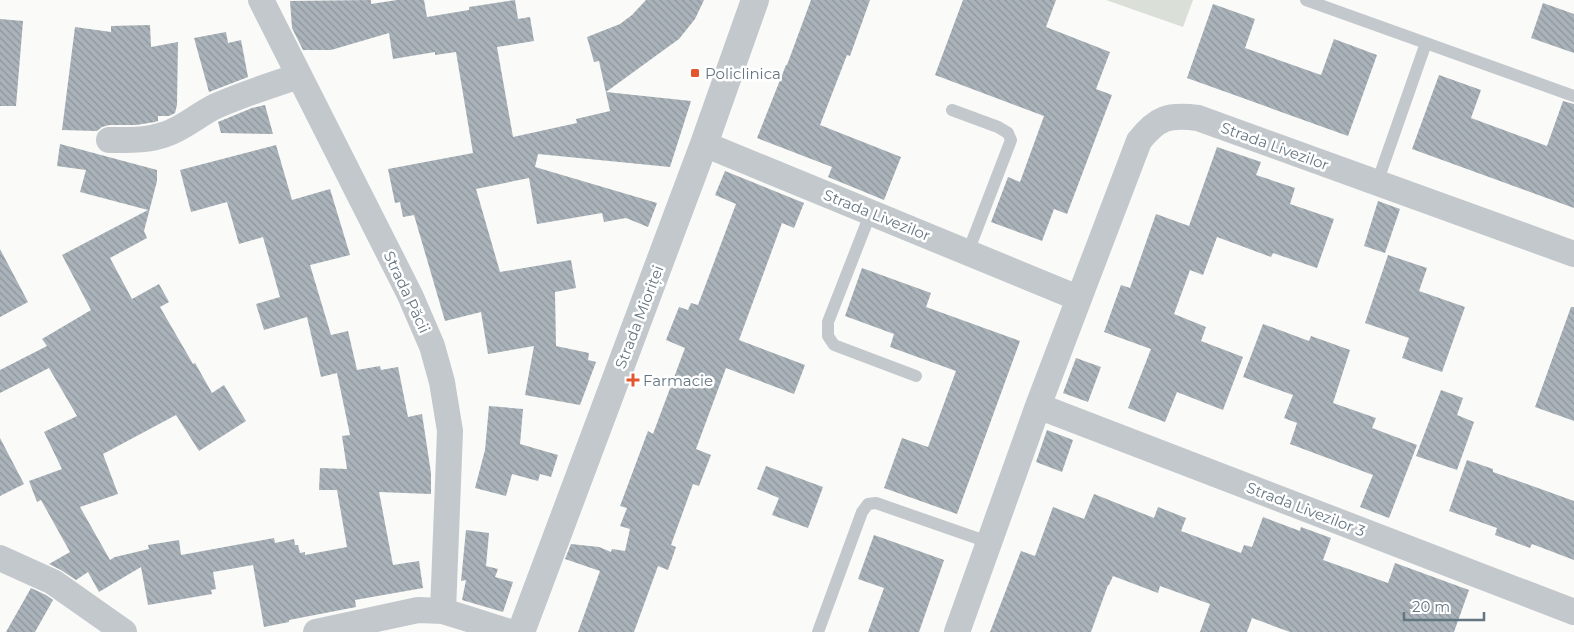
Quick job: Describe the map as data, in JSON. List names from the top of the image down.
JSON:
{
  "streets": {
    "street": [
      "Strada Livezilor",
      "Strada Păcii",
      "Strada Mioriței",
      "Strada Livezilor 3"
    ]
  },
  "crossings": [
    ["Strada Livezilor", "Strada Mioriței"],
    ["Strada Livezilor", "Strada Livezilor 3"]
  ],
  "places": {
    "transit": ["Policlinica"],
    "health": ["Farmacie"]
  },
  "scale_bar": "20 m"
}
